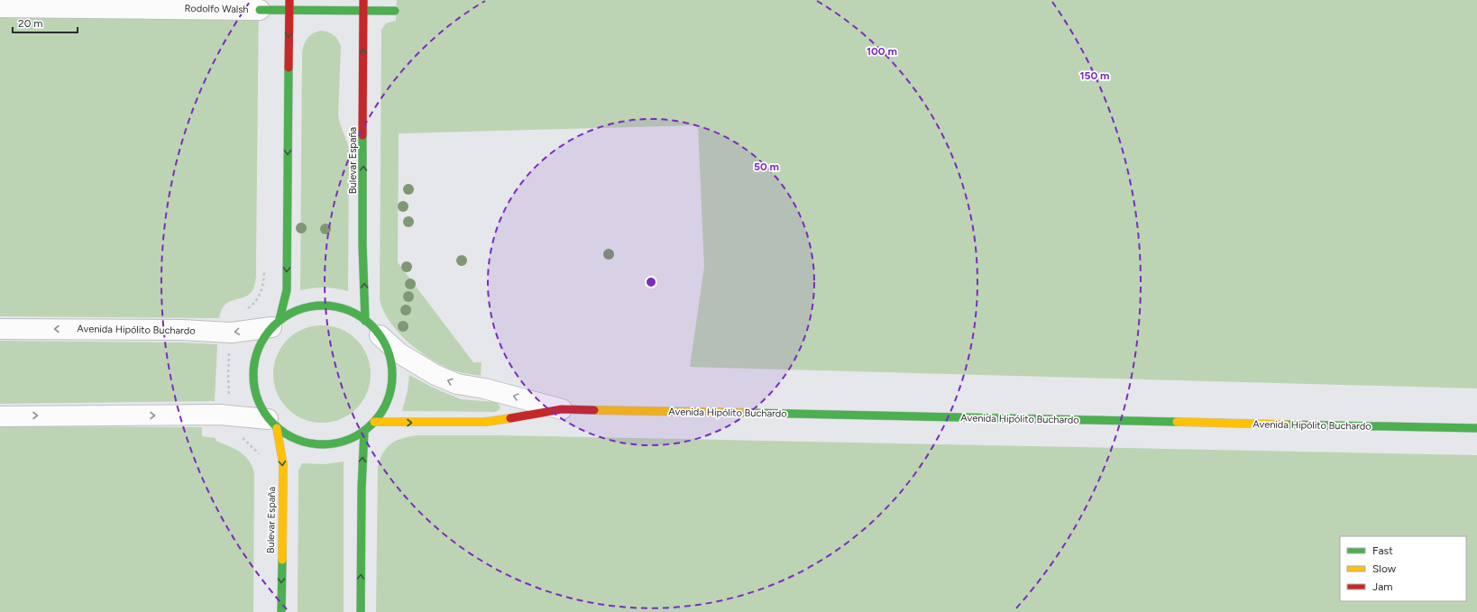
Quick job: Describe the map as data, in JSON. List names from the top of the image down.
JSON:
{
  "streets": {
    "main road": ["Bulevar España", "Avenida Hipólito Buchardo"],
    "street": ["Rodolfo Walsh"]
  },
  "legend": ["Fast", "Slow", "Jam"],
  "scale_bar": "20 m",
  "rings": ["100 m", "150 m", "50 m"]
}
